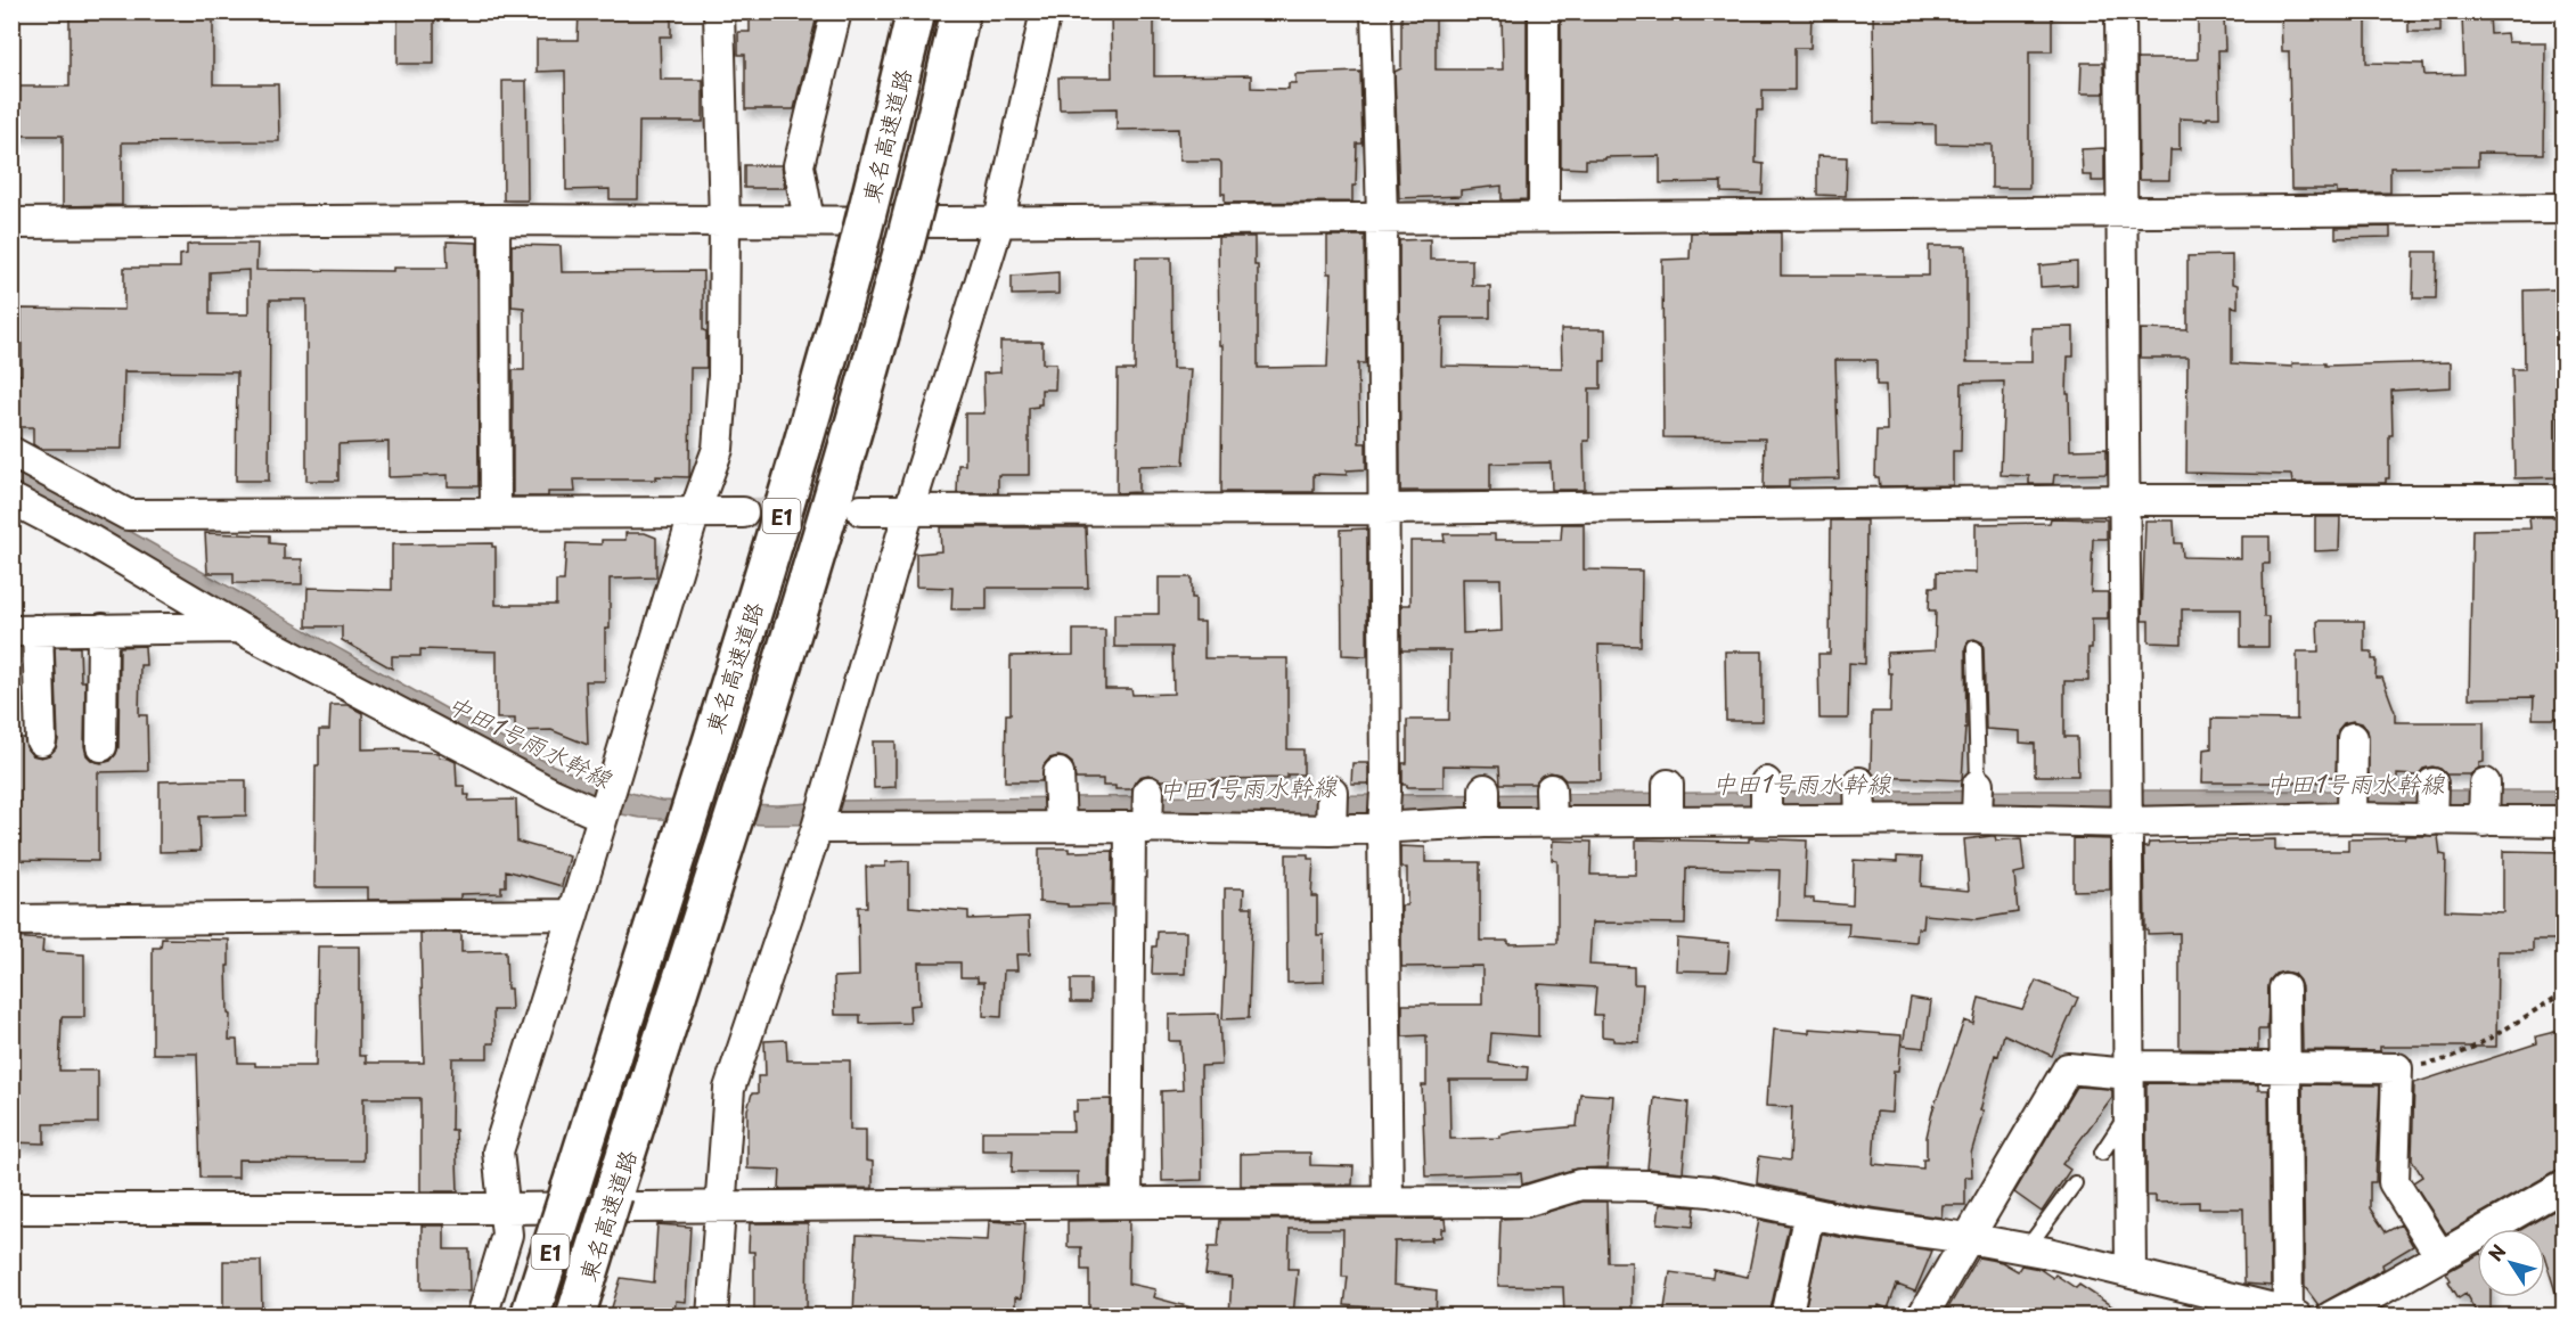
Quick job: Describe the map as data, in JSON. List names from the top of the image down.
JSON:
{
  "streets": {
    "highway": ["東名高速道路", "E1"]
  },
  "water": ["中田1号雨水幹線"],
  "north": "top left"
}
